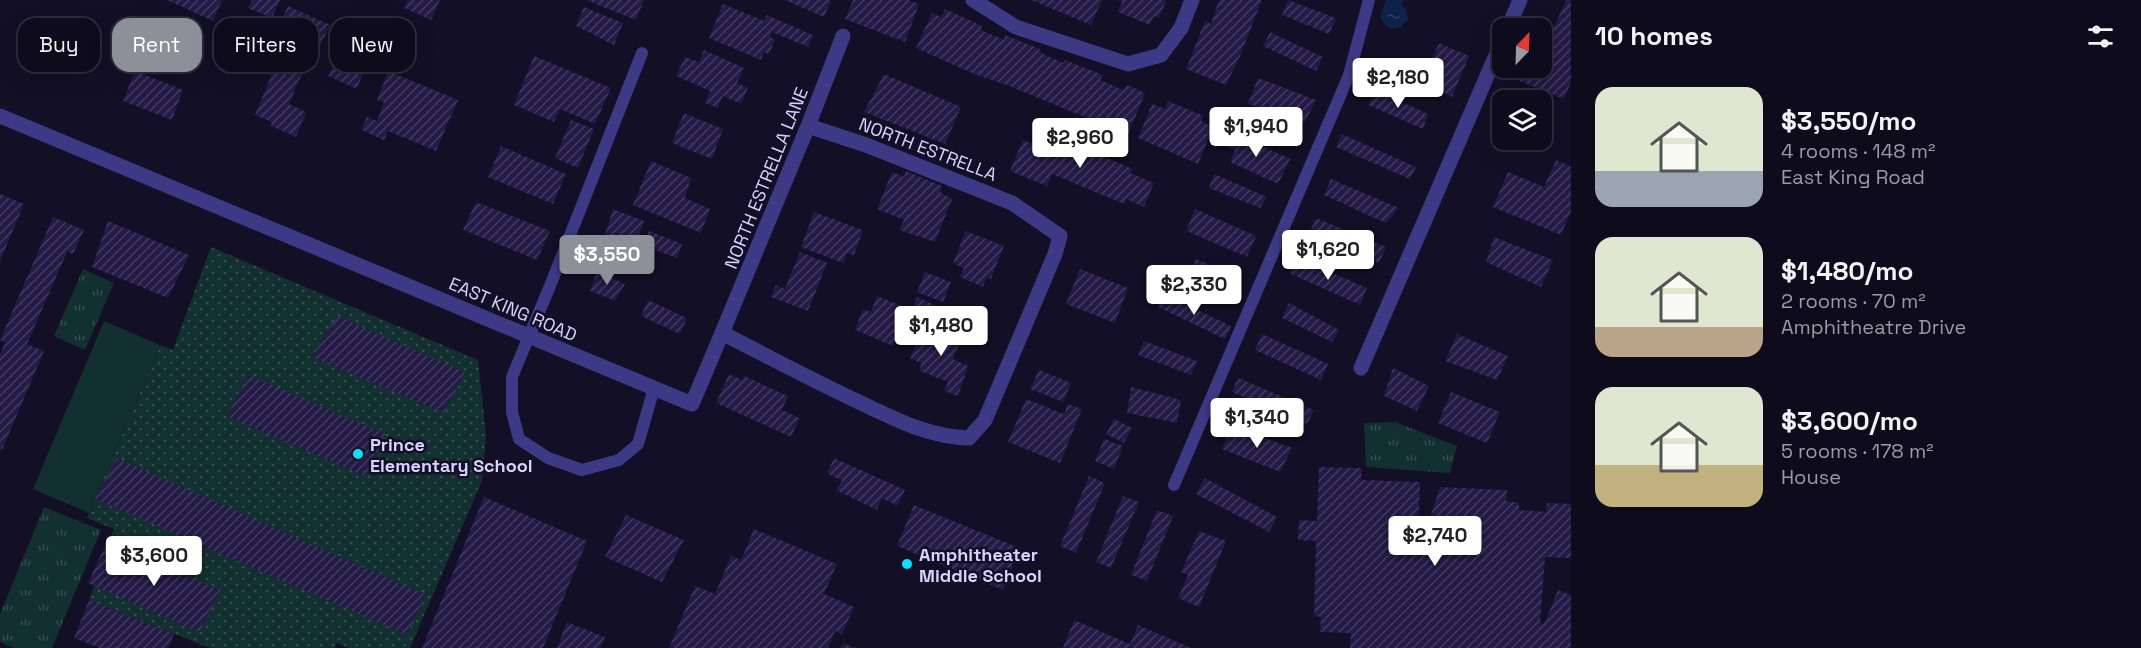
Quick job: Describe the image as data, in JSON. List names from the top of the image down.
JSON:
{
  "streets": {
    "street": ["NORTH ESTRELLA", "NORTH ESTRELLA LANE", "EAST KING ROAD"]
  },
  "crossings": [
    ["NORTH ESTRELLA", "NORTH ESTRELLA LANE"],
    ["NORTH ESTRELLA", "EAST KING ROAD"],
    ["NORTH ESTRELLA LANE", "EAST KING ROAD"]
  ],
  "places": ["Prince Elementary School", "Amphitheater Middle School"],
  "north": "top right",
  "page": {
    "heading": "10 homes",
    "chip": [
      "Buy",
      "Rent",
      "Filters",
      "New"
    ],
    "price": [
      "$2,180",
      "$1,940",
      "$2,960",
      "$1,620",
      "$3,550",
      "$2,330",
      "$1,480",
      "$1,340",
      "$2,740",
      "$3,600"
    ],
    "list": [
      {
        "name": "$3,550/mo",
        "note": "4 rooms · 148 m² · East King Road"
      },
      {
        "name": "$1,480/mo",
        "note": "2 rooms · 70 m² · Amphitheatre Drive"
      },
      {
        "name": "$3,600/mo",
        "note": "5 rooms · 178 m² · House"
      }
    ]
  }
}
